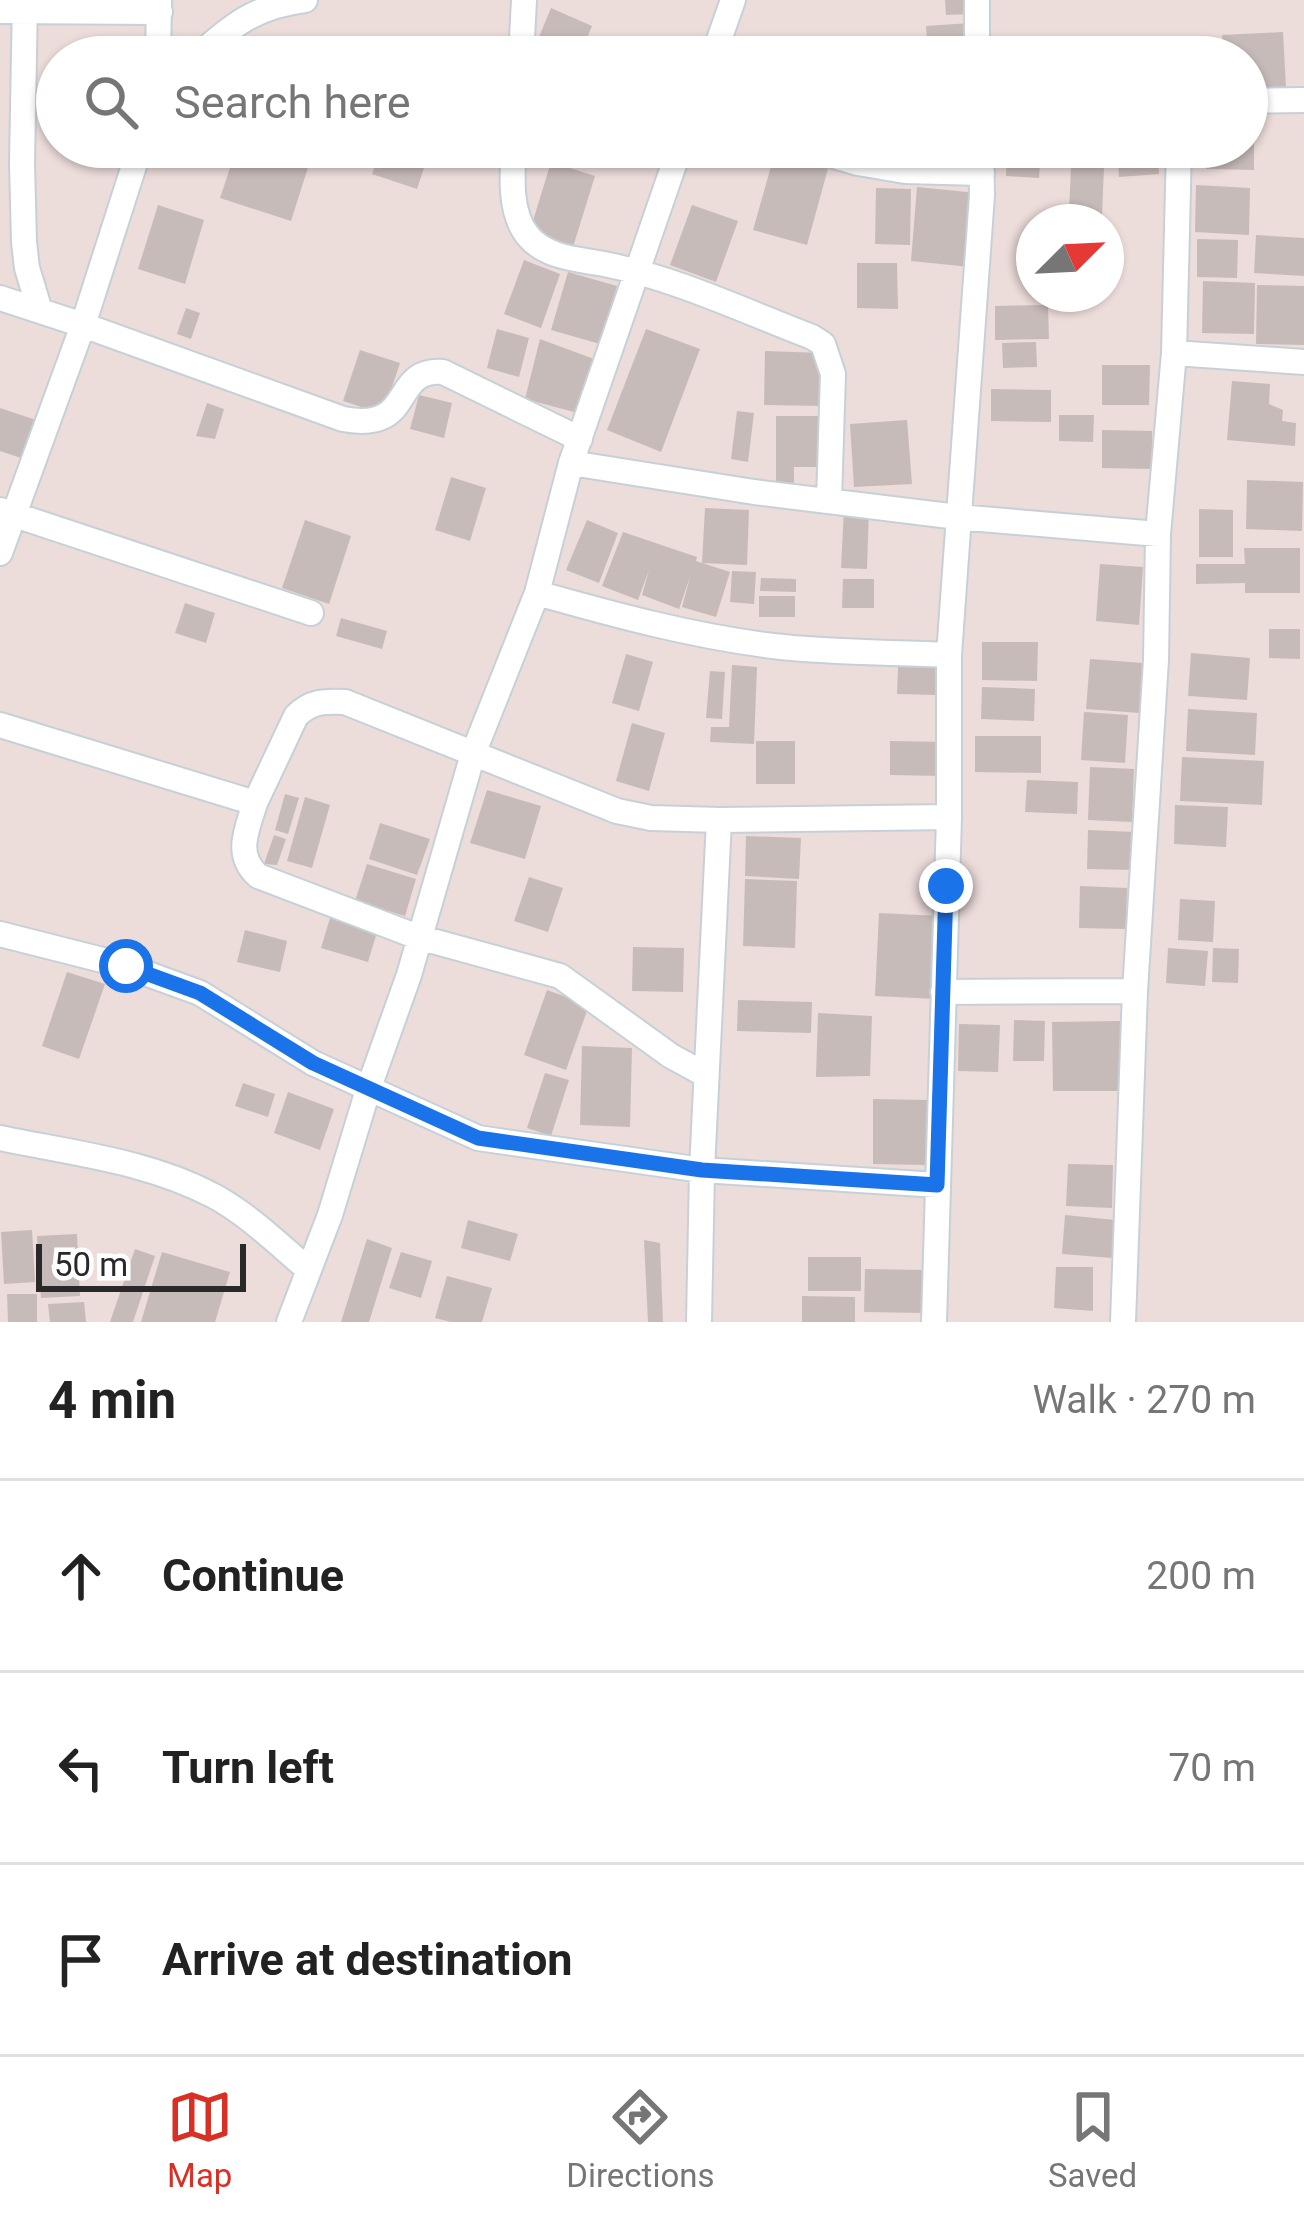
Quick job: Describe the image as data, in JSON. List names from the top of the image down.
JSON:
{
  "scale_bar": "50 m",
  "north": "top right",
  "page": {
    "search": "Search here",
    "scale": "50 m",
    "heading": ["4 min", "Walk · 270 m"],
    "list": [
      ["Continue", "200 m"],
      ["Turn left", "70 m"],
      "Arrive at destination"
    ],
    "nav": ["Map", "Directions", "Saved"]
  }
}
